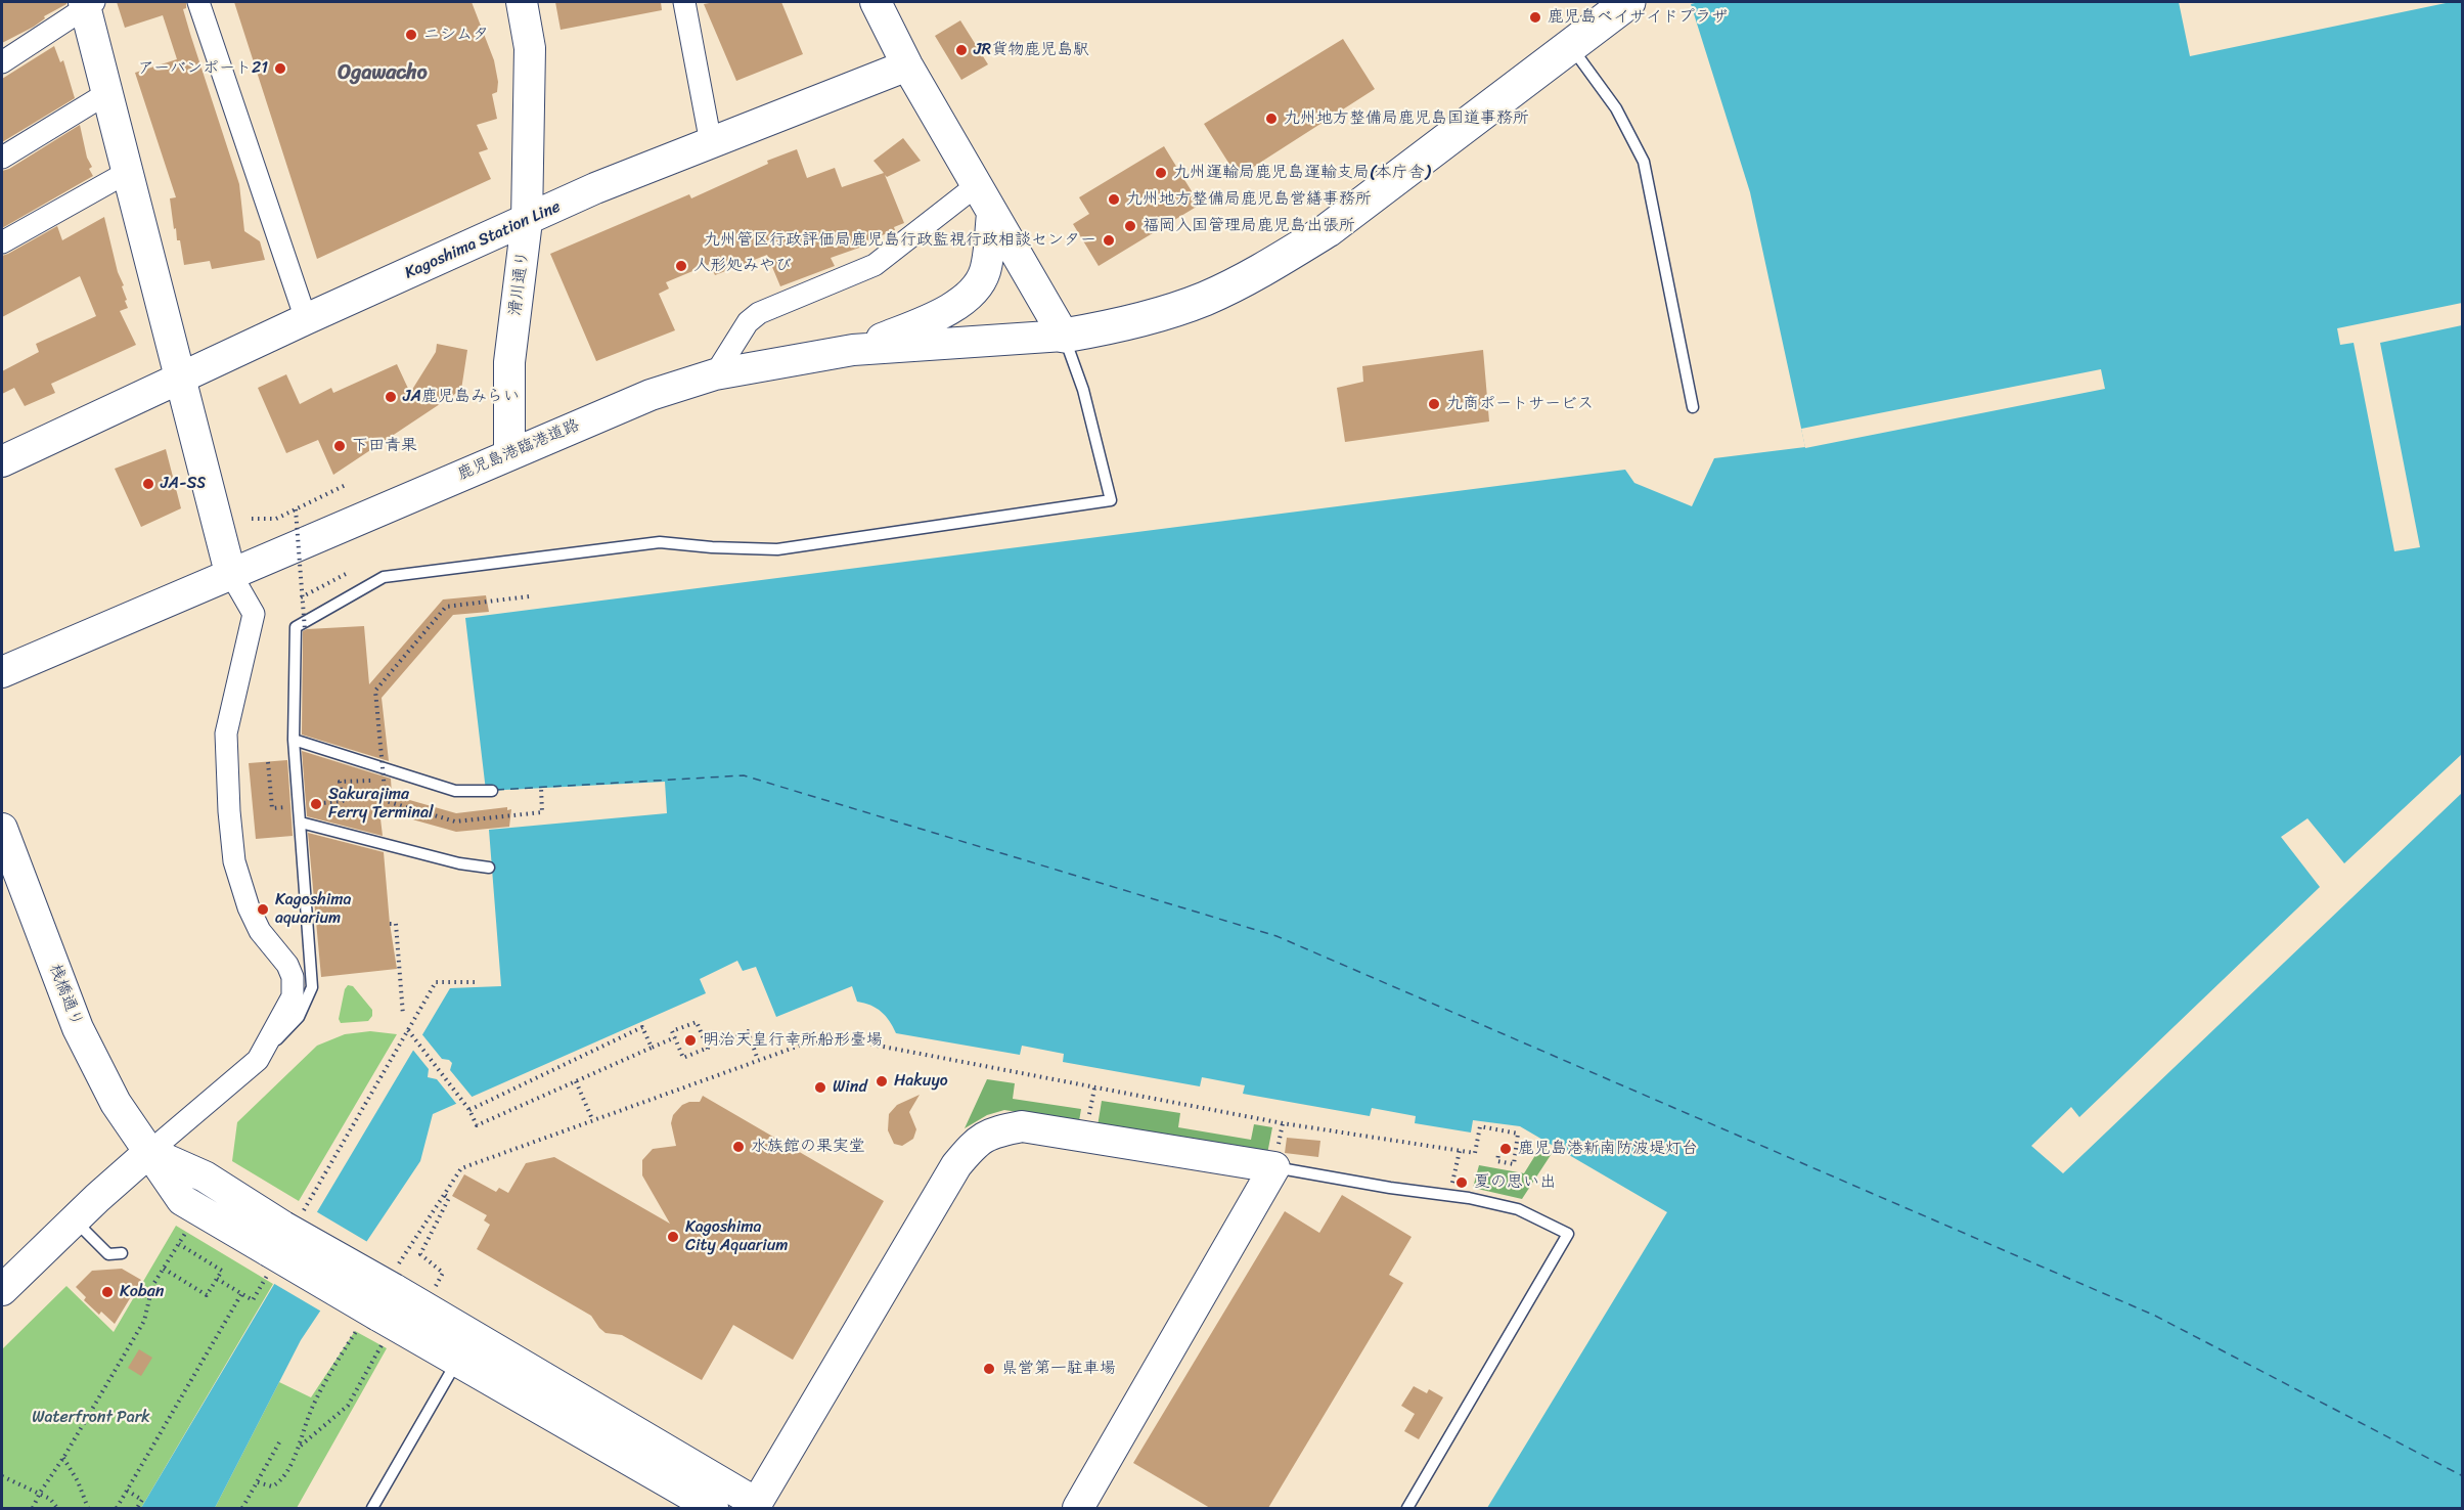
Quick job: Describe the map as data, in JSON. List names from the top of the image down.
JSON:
{
  "streets": {
    "street": [
      "Kagoshima Station Line",
      "滑川通り",
      "鹿児島港臨港道路",
      "桟橋通り"
    ]
  },
  "crossings": [
    ["Kagoshima Station Line", "滑川通り"],
    ["滑川通り", "鹿児島港臨港道路"]
  ],
  "districts": ["Ogawacho"],
  "parks": ["Waterfront Park"],
  "places": [
    "鹿児島ベイサイドプラザ",
    "ニシムタ",
    "JR貨物鹿児島駅",
    "アーバンポート21",
    "九州地方整備局鹿児島国道事務所",
    "九州運輸局鹿児島運輸支局(本庁舎)",
    "九州地方整備局鹿児島営繕事務所",
    "福岡入国管理局鹿児島出張所",
    "九州管区行政評価局鹿児島行政監視行政相談センター",
    "人形処みやび",
    "JA鹿児島みらい",
    "九商ポートサービス",
    "下田青果",
    "JA-SS",
    "Sakurajima Ferry Terminal",
    "Kagoshima aquarium",
    "明治天皇行幸所船形臺場",
    "Hakuyo",
    "Wind",
    "水族館の果実堂",
    "鹿児島港新南防波堤灯台",
    "夏の思い出",
    "Kagoshima City Aquarium",
    "Koban",
    "県営第一駐車場"
  ]
}
